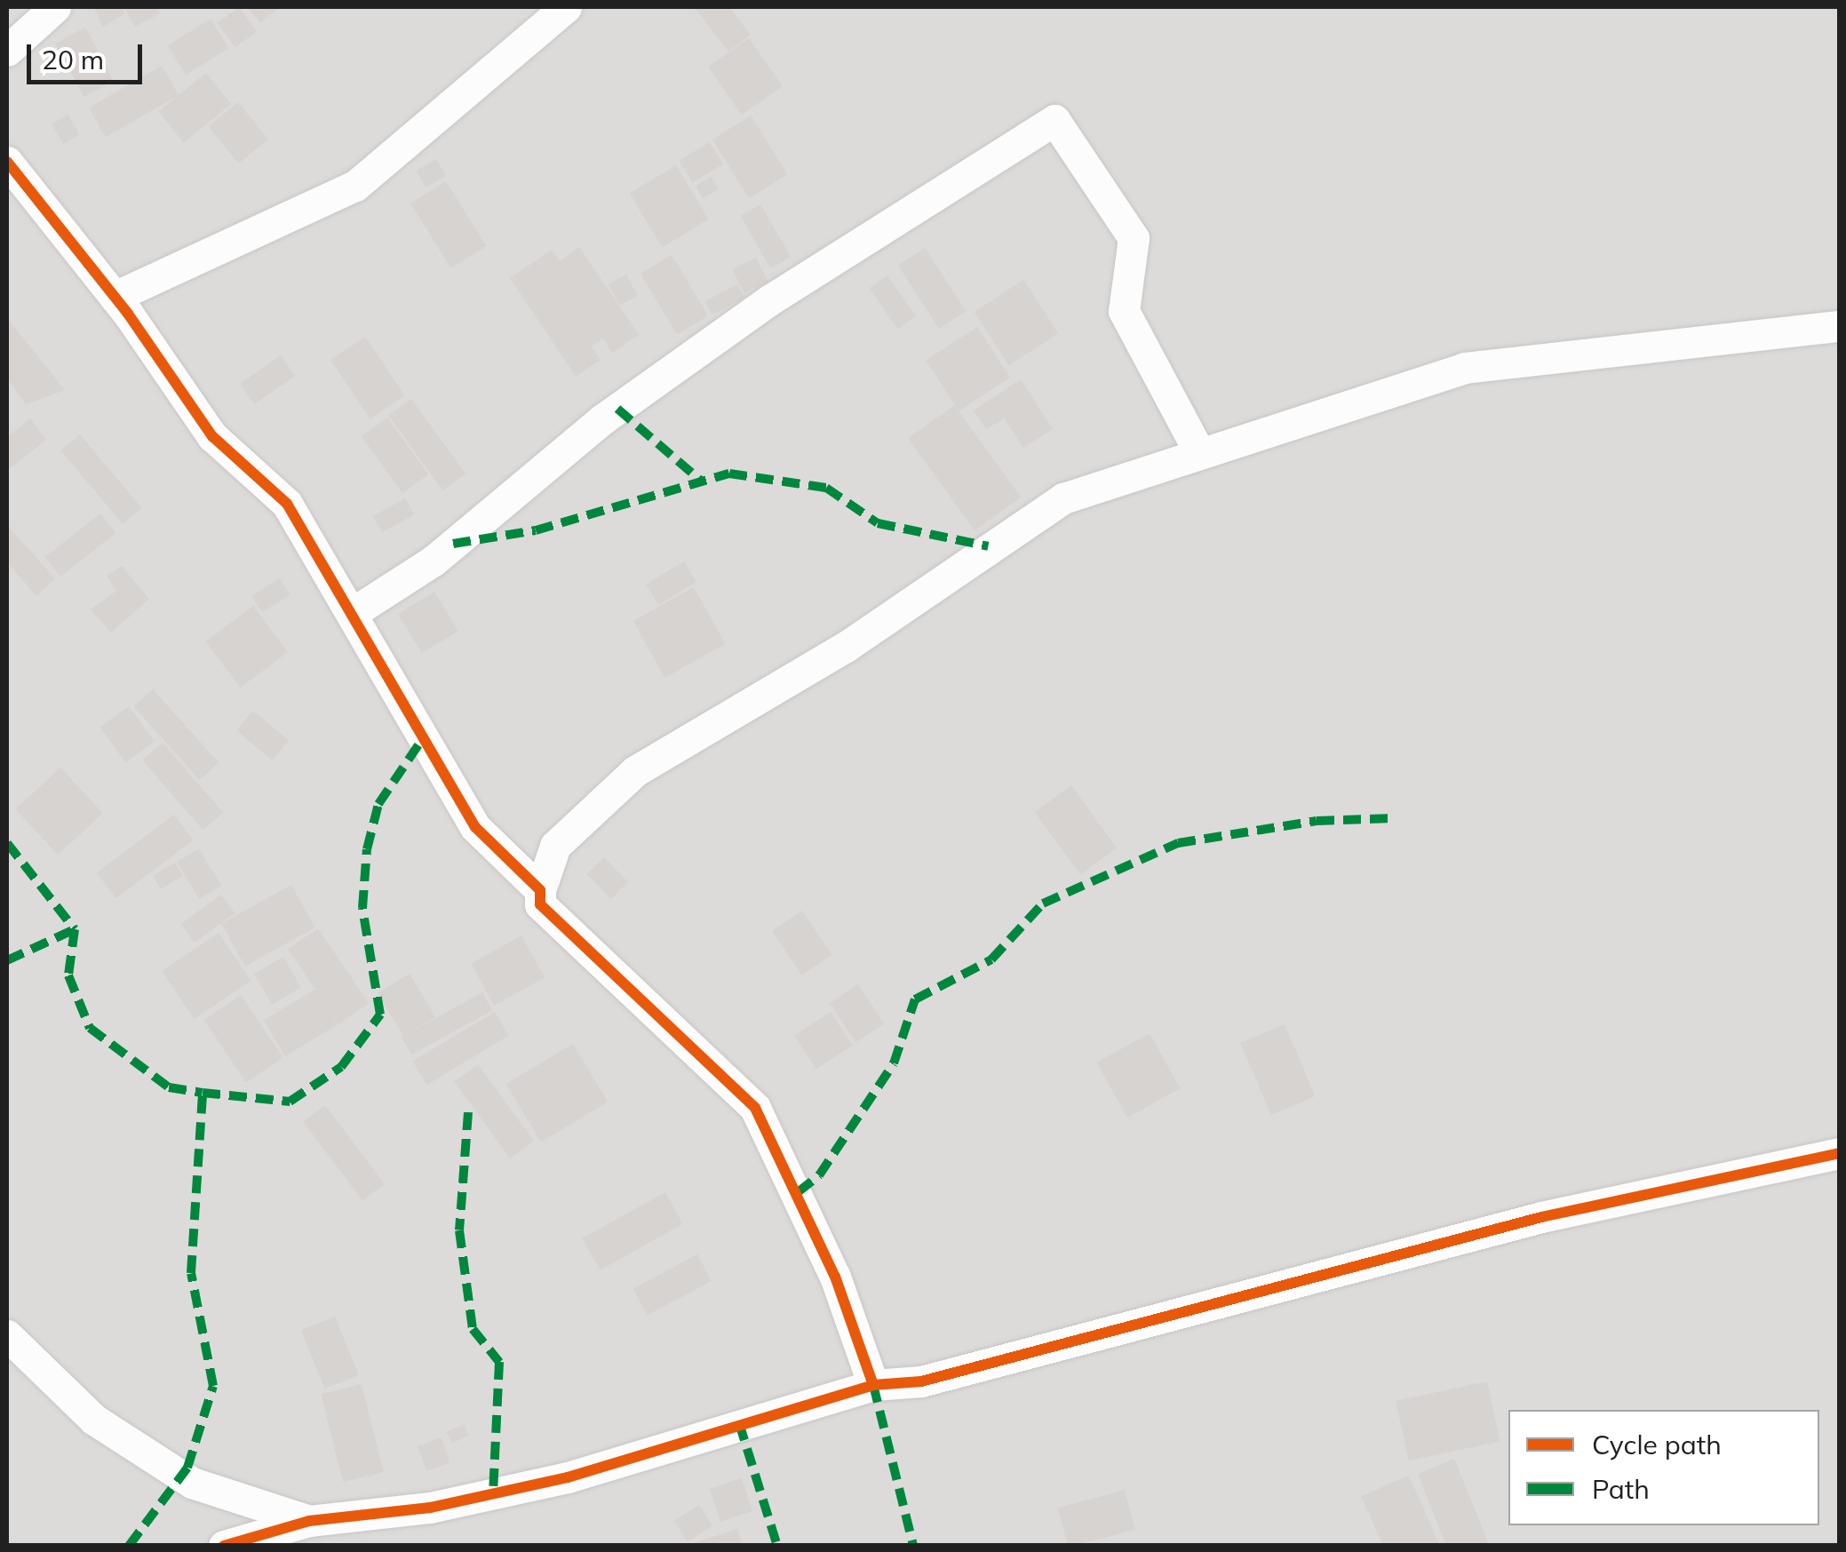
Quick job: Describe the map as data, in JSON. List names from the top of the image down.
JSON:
{
  "legend": ["Cycle path", "Path"],
  "scale_bar": "20 m"
}
